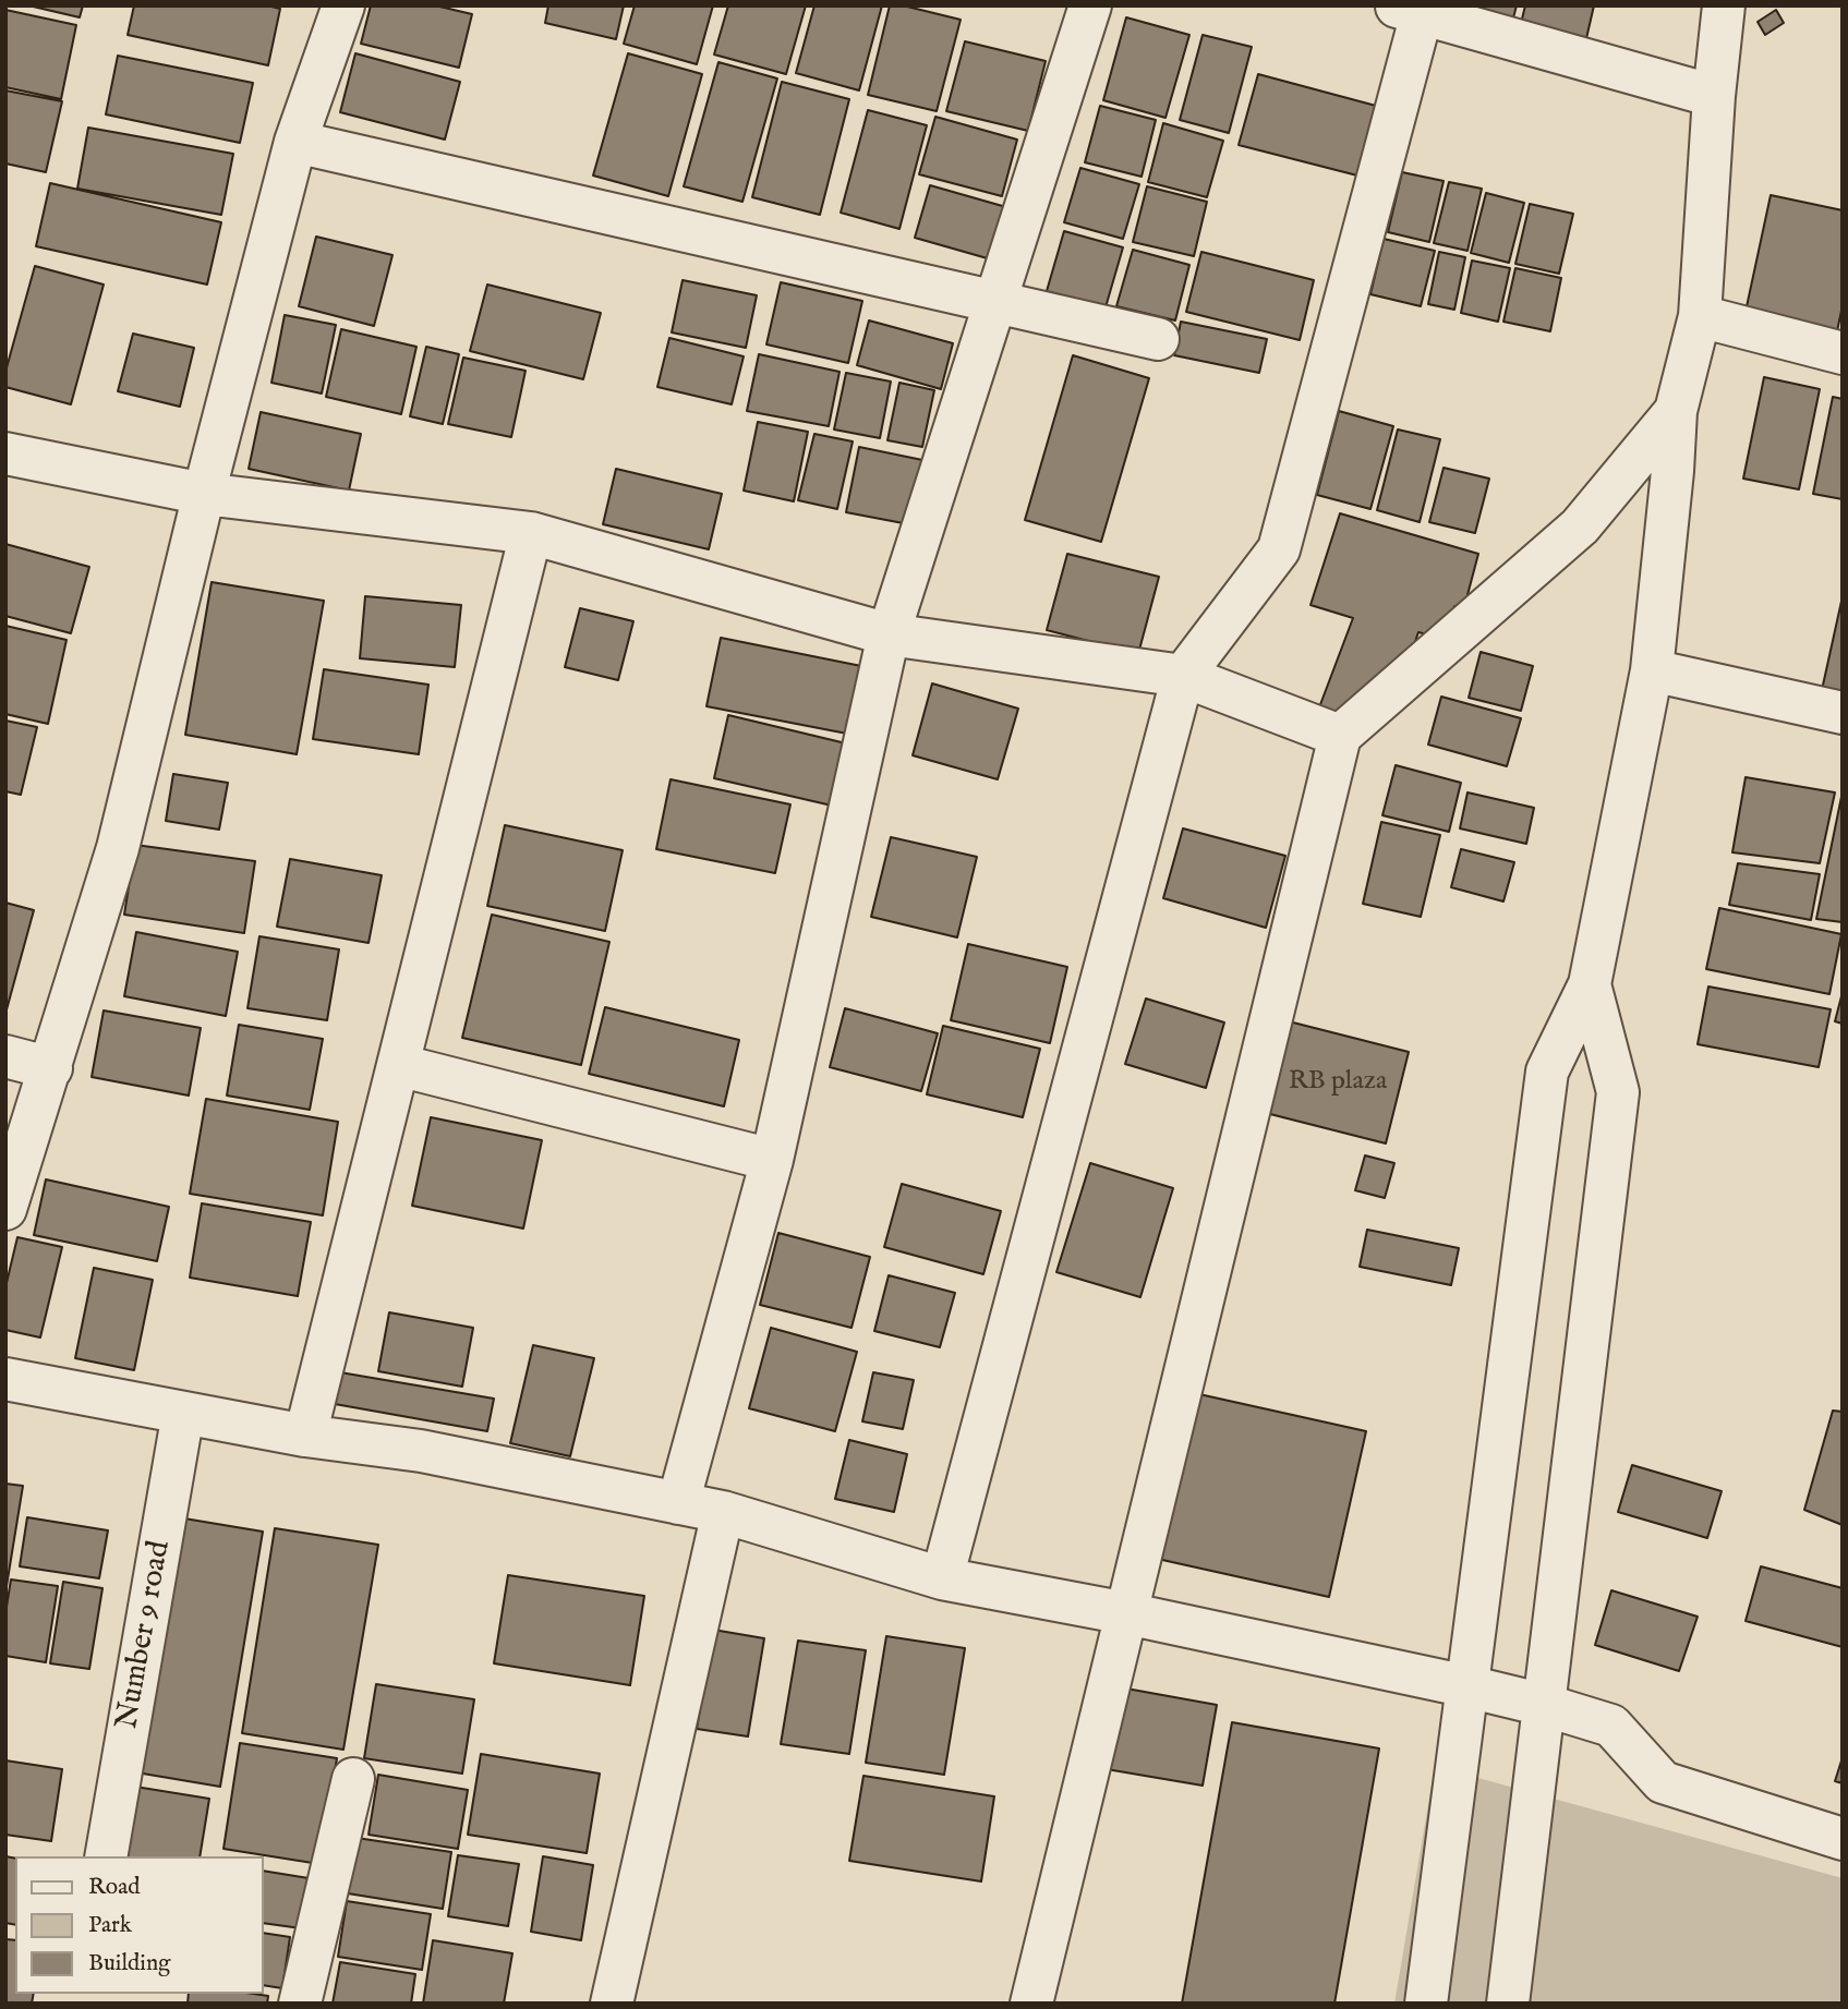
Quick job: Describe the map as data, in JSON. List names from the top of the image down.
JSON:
{
  "streets": {
    "street": ["Number 9 road"]
  },
  "house_numbers": ["RB plaza"],
  "legend": ["Road", "Park", "Building"]
}
